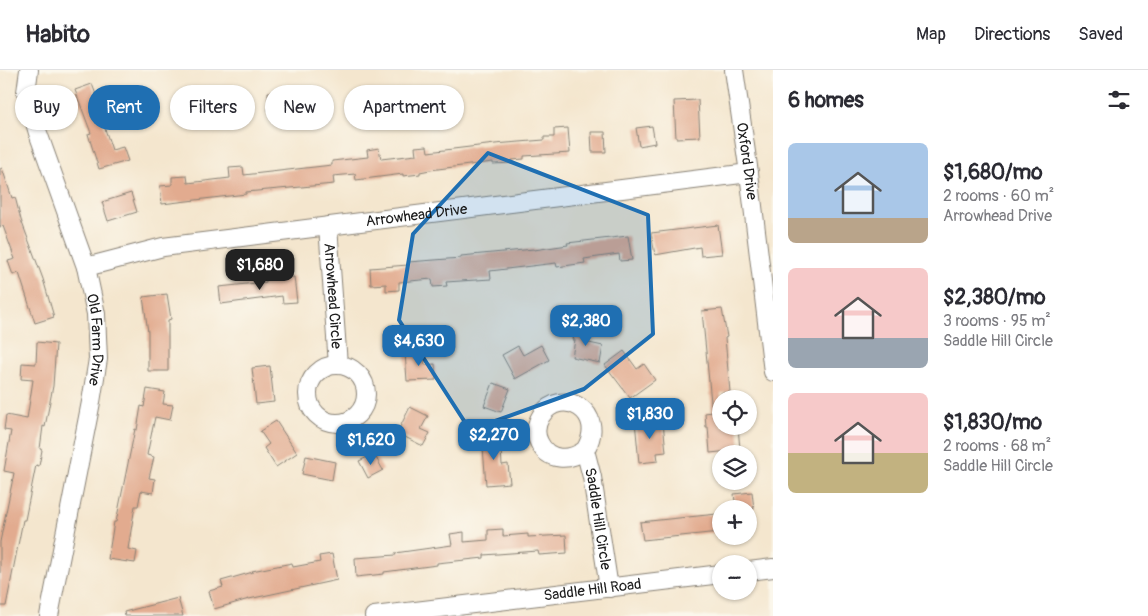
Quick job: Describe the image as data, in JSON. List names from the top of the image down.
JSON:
{
  "streets": {
    "street": [
      "Oxford Drive",
      "Arrowhead Drive",
      "Arrowhead Circle",
      "Old Farm Drive",
      "Saddle Hill Circle",
      "Saddle Hill Road"
    ]
  },
  "crossings": [
    ["Oxford Drive", "Arrowhead Drive"],
    ["Arrowhead Drive", "Arrowhead Circle"],
    ["Arrowhead Drive", "Old Farm Drive"],
    ["Saddle Hill Circle", "Saddle Hill Road"]
  ],
  "page": {
    "header": "Habito",
    "nav": ["Map", "Directions", "Saved"],
    "heading": "6 homes",
    "chip": [
      "Buy",
      "Rent",
      "Filters",
      "New",
      "Apartment"
    ],
    "list": [
      {
        "name": "$1,680/mo",
        "note": "2 rooms · 60 m² · Arrowhead Drive"
      },
      {
        "name": "$2,380/mo",
        "note": "3 rooms · 95 m² · Saddle Hill Circle"
      },
      {
        "name": "$1,830/mo",
        "note": "2 rooms · 68 m² · Saddle Hill Circle"
      }
    ],
    "price": [
      "$1,680",
      "$2,380",
      "$4,630",
      "$1,830",
      "$2,270",
      "$1,620"
    ],
    "map_buttons": ["+", "−"]
  }
}
